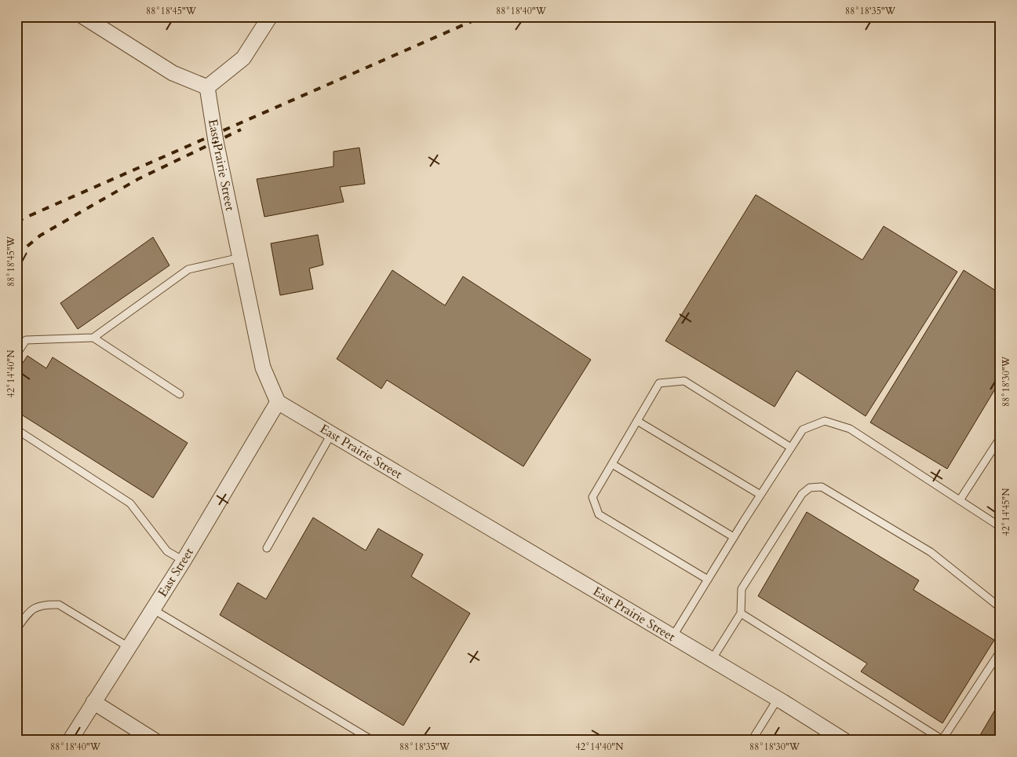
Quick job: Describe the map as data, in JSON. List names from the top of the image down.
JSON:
{
  "streets": {
    "street": ["East Prairie Street", "East Street"]
  },
  "crossings": [
    ["East Prairie Street", "East Street"]
  ],
  "coordinates": [
    "88°18'45\"W",
    "88°18'40\"W",
    "88°18'35\"W",
    "42°14'40\"N",
    "88°18'30\"W",
    "42°14'45\"N"
  ]
}
